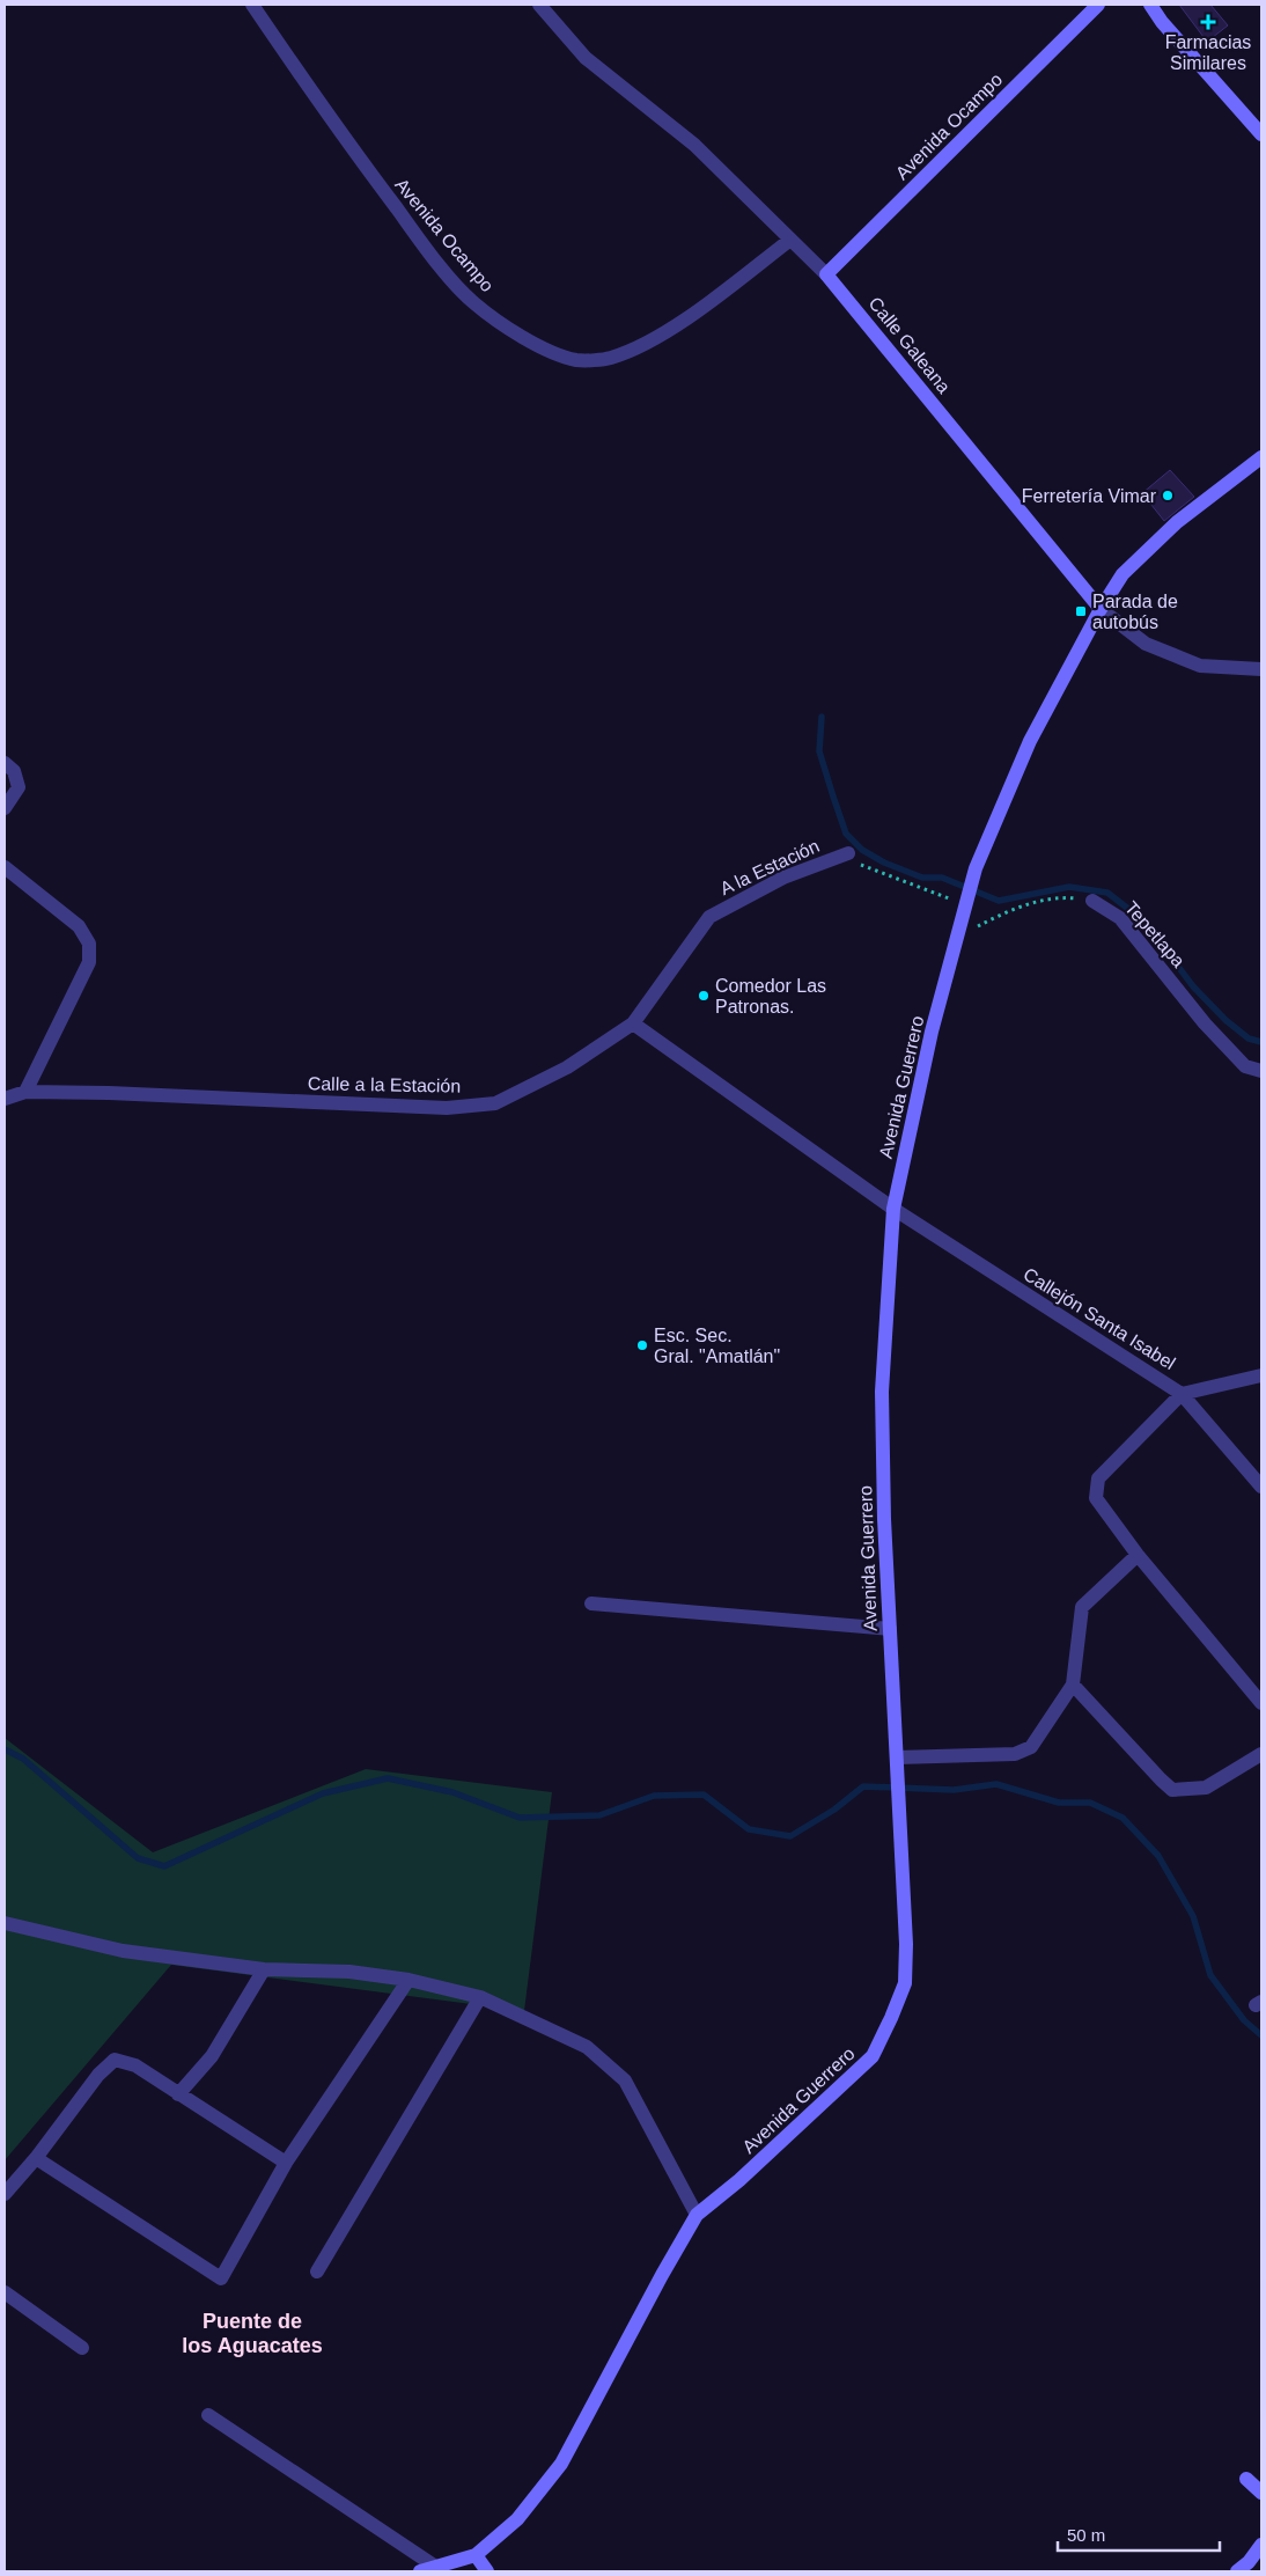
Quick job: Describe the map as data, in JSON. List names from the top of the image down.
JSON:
{
  "streets": {
    "main road": ["Avenida Ocampo", "Calle Galeana", "Avenida Guerrero"],
    "street": [
      "A la Estación",
      "Tepetlapa",
      "Calle a la Estación",
      "Callejón Santa Isabel"
    ]
  },
  "crossings": [
    ["Avenida Ocampo", "Calle Galeana"],
    ["Calle Galeana", "Avenida Guerrero"],
    ["A la Estación", "Calle a la Estación"],
    ["A la Estación", "Avenida Guerrero"],
    ["Avenida Guerrero", "Callejón Santa Isabel"]
  ],
  "districts": ["Puente de los Aguacates"],
  "places": {
    "health": ["Farmacias Similares"],
    "other": ["Ferretería Vimar", "Comedor Las Patronas.", "Esc. Sec. Gral. \"Amatlán\""],
    "transit": ["Parada de autobús"]
  },
  "scale_bar": "50 m"
}
